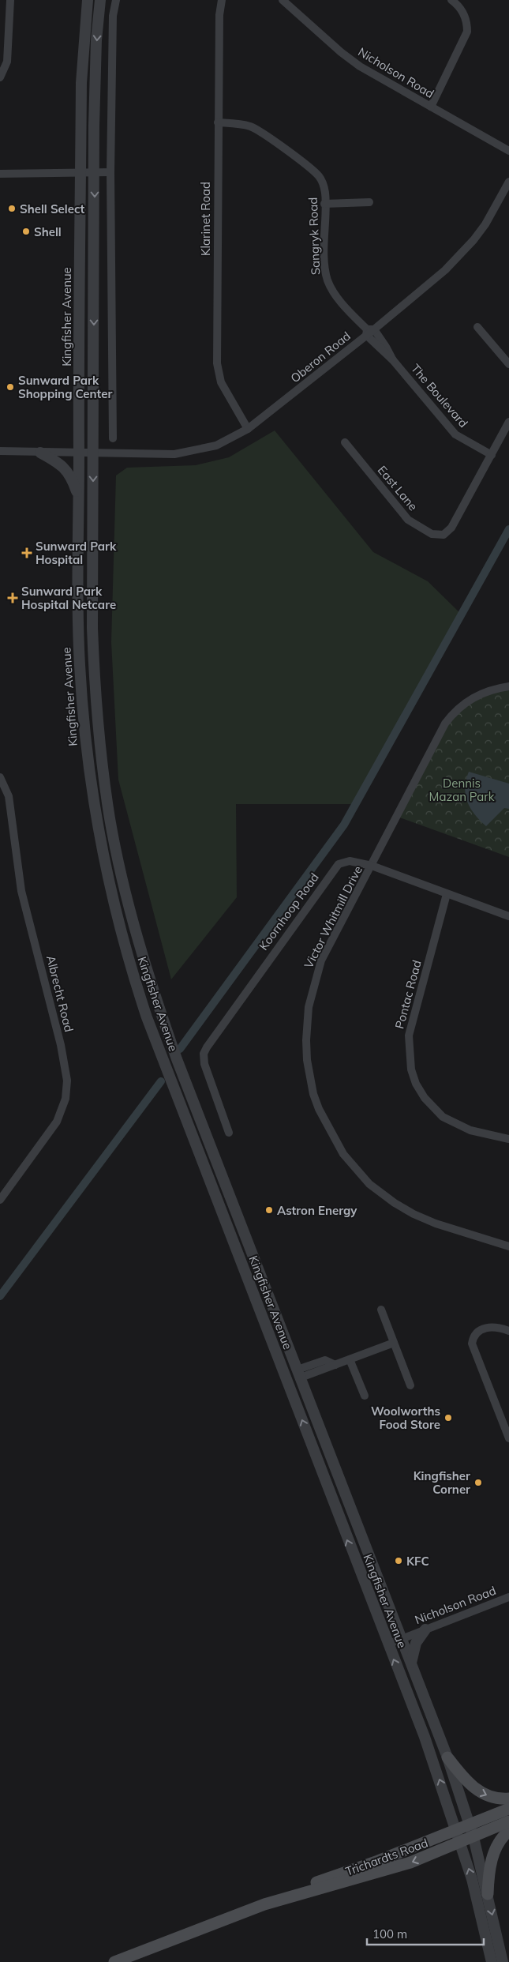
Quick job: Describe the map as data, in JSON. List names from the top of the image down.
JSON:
{
  "streets": {
    "main road": ["Trichardts Road"],
    "street": [
      "Nicholson Road",
      "Klarinet Road",
      "Sangryk Road",
      "Kingfisher Avenue",
      "Oberon Road",
      "The Boulevard",
      "East Lane",
      "Koornhoop Road",
      "Victor Whitmill Drive",
      "Albrecht Road",
      "Pontac Road"
    ]
  },
  "crossings": [
    ["Nicholson Road", "Kingfisher Avenue"],
    ["Klarinet Road", "Sangryk Road"],
    ["Klarinet Road", "Oberon Road"],
    ["Sangryk Road", "Oberon Road"],
    ["Sangryk Road", "The Boulevard"],
    ["Kingfisher Avenue", "Oberon Road"],
    ["Kingfisher Avenue", "Trichardts Road"],
    ["The Boulevard", "East Lane"],
    ["Koornhoop Road", "Victor Whitmill Drive"],
    ["Koornhoop Road", "Pontac Road"]
  ],
  "parks": ["Dennis Mazan Park"],
  "places": {
    "other": [
      "Shell Select",
      "Shell",
      "Sunward Park Shopping Center",
      "Astron Energy",
      "Woolworths Food Store",
      "Kingfisher Corner",
      "KFC"
    ],
    "health": ["Sunward Park Hospital", "Sunward Park Hospital Netcare"]
  },
  "scale_bar": "100 m"
}
